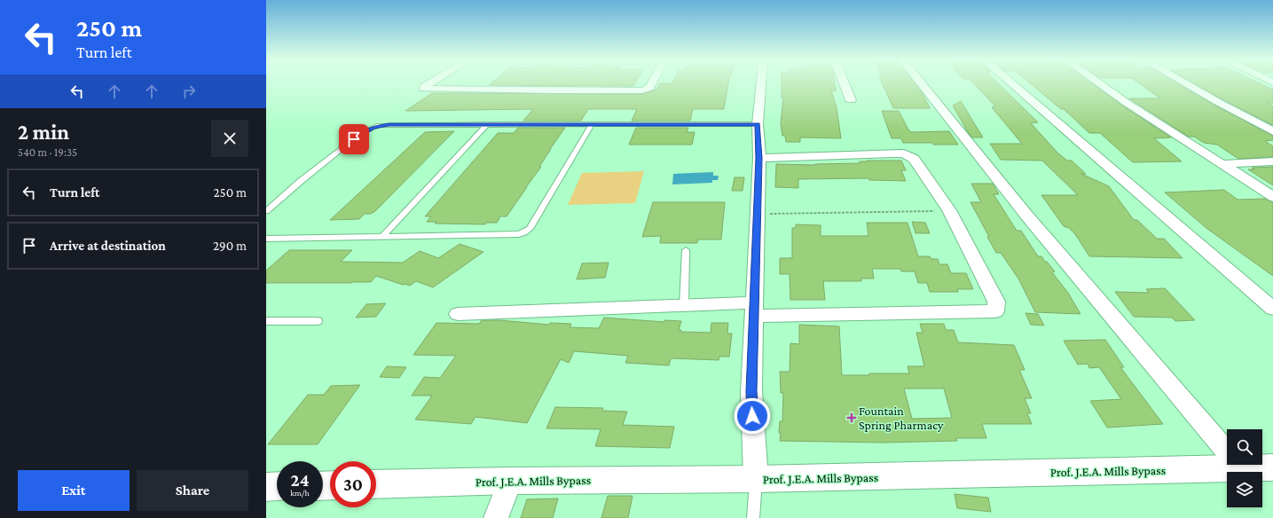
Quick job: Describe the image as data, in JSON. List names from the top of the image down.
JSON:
{
  "streets": {
    "street": ["Prof. J.E.A. Mills Bypass"]
  },
  "places": {
    "health": ["Fountain Spring Pharmacy"]
  },
  "page": {
    "turn": ["250 m", "Turn left"],
    "heading": ["2 min", "540 m · 19:35"],
    "list": [
      {
        "name": "Turn left",
        "value": "250 m"
      },
      {
        "name": "Arrive at destination",
        "value": "290 m"
      }
    ],
    "speed": "24 km/h",
    "limit": "30",
    "buttons": ["Exit", "Share"]
  }
}
